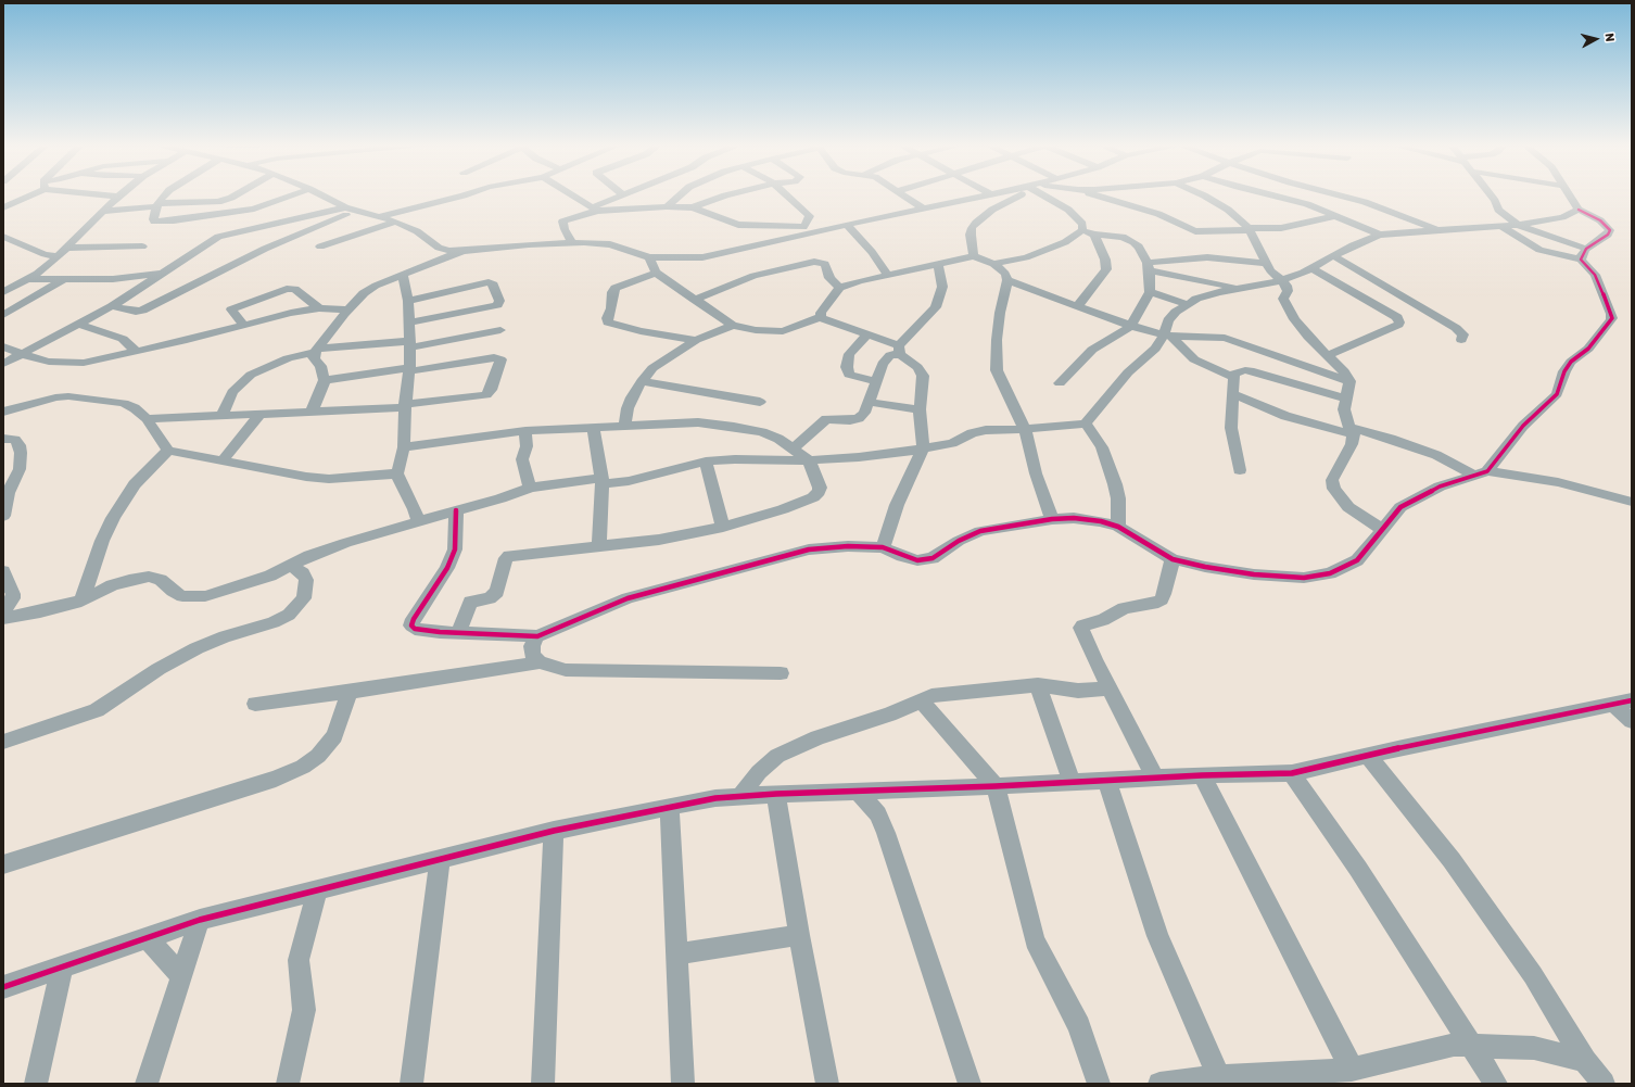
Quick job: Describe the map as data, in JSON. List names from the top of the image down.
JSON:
{
  "north": "right"
}
